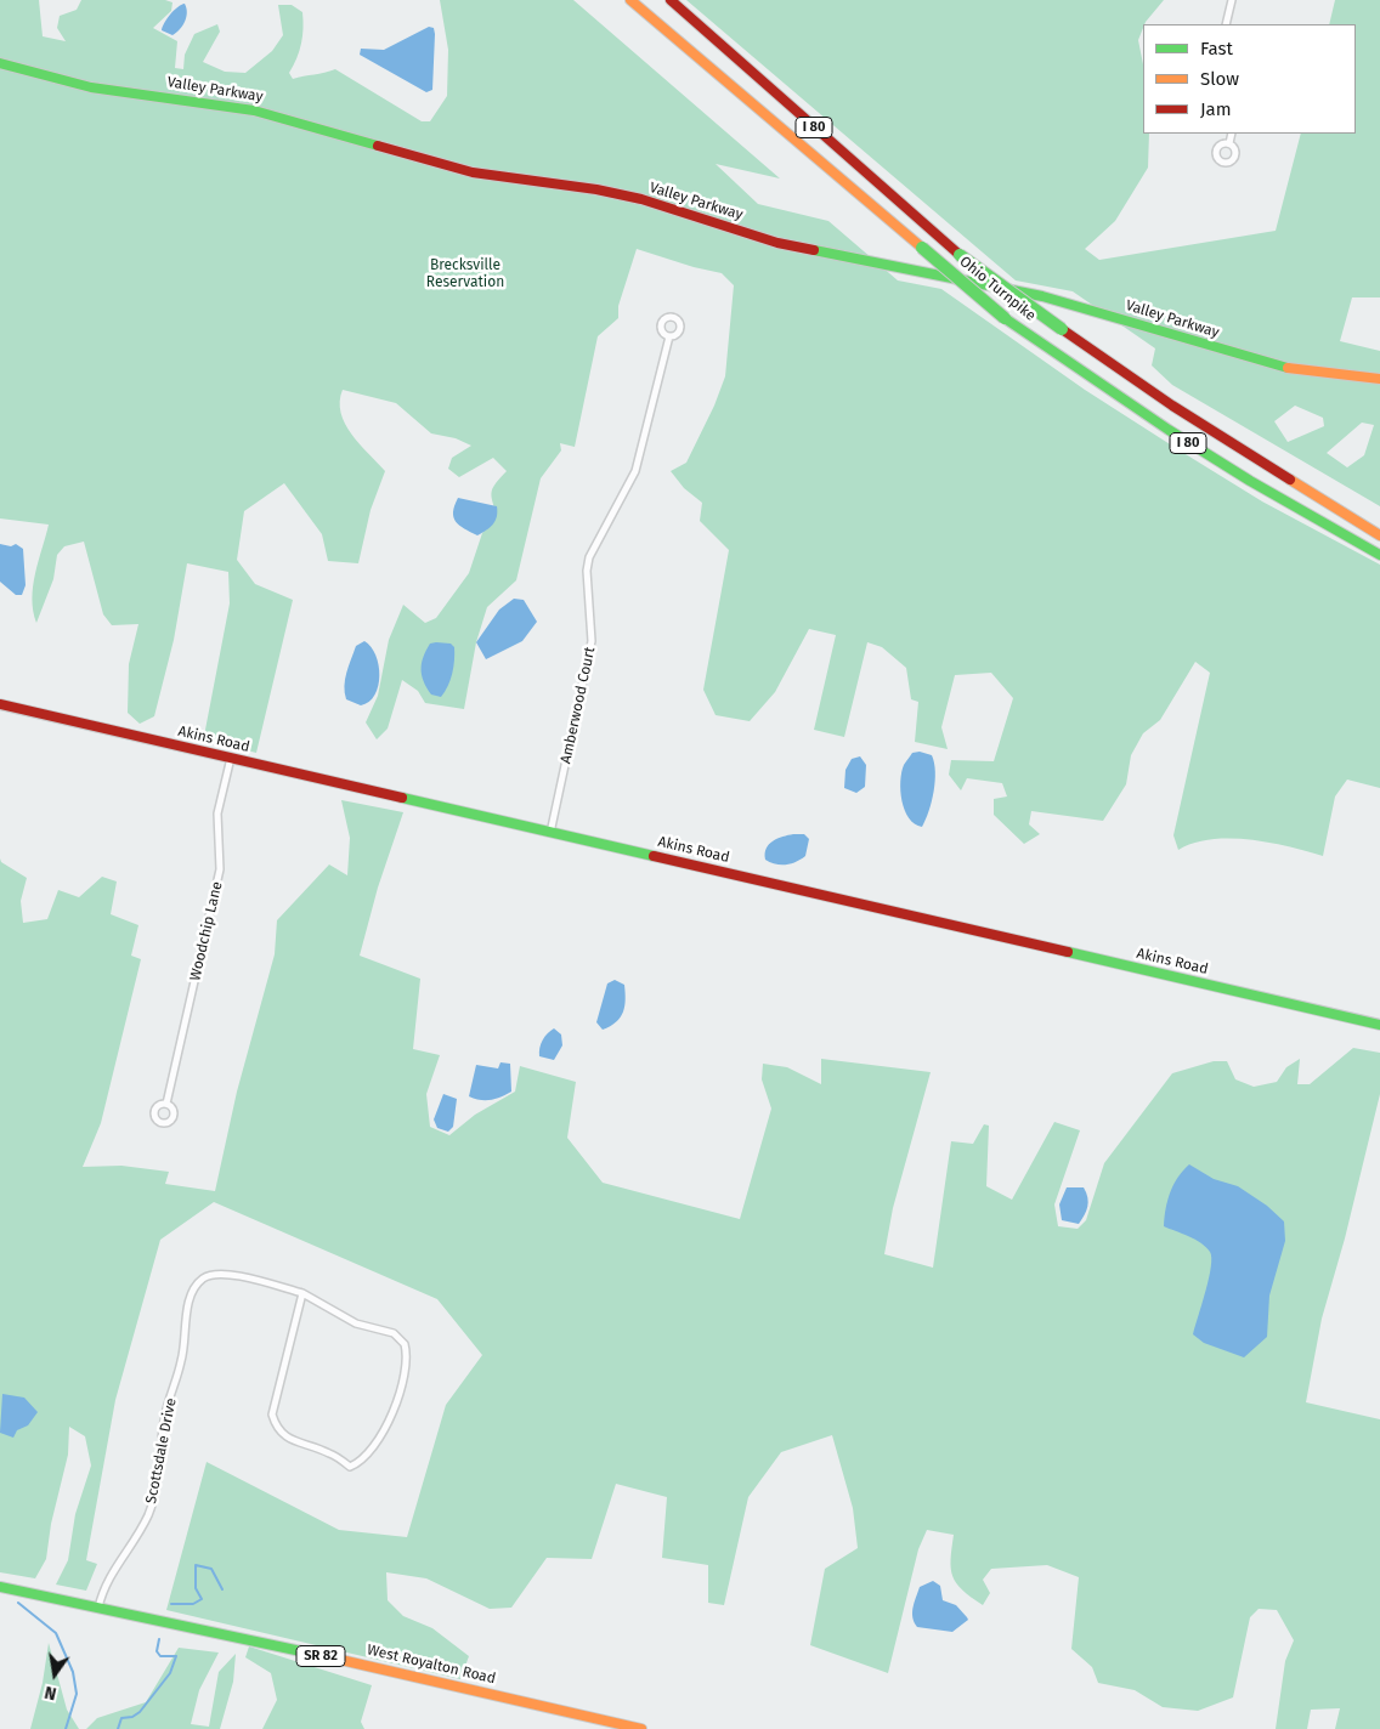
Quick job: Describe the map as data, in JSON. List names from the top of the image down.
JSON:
{
  "streets": {
    "main road": [
      "Valley Parkway",
      "I 80",
      "Ohio Turnpike",
      "Akins Road",
      "SR 82",
      "West Royalton Road"
    ],
    "street": ["Amberwood Court", "Woodchip Lane", "Scottsdale Drive"]
  },
  "crossings": [
    ["Amberwood Court", "Akins Road"],
    ["Akins Road", "Woodchip Lane"],
    ["Scottsdale Drive", "West Royalton Road"]
  ],
  "parks": ["Brecksville Reservation"],
  "legend": ["Fast", "Slow", "Jam"],
  "north": "bottom"
}
